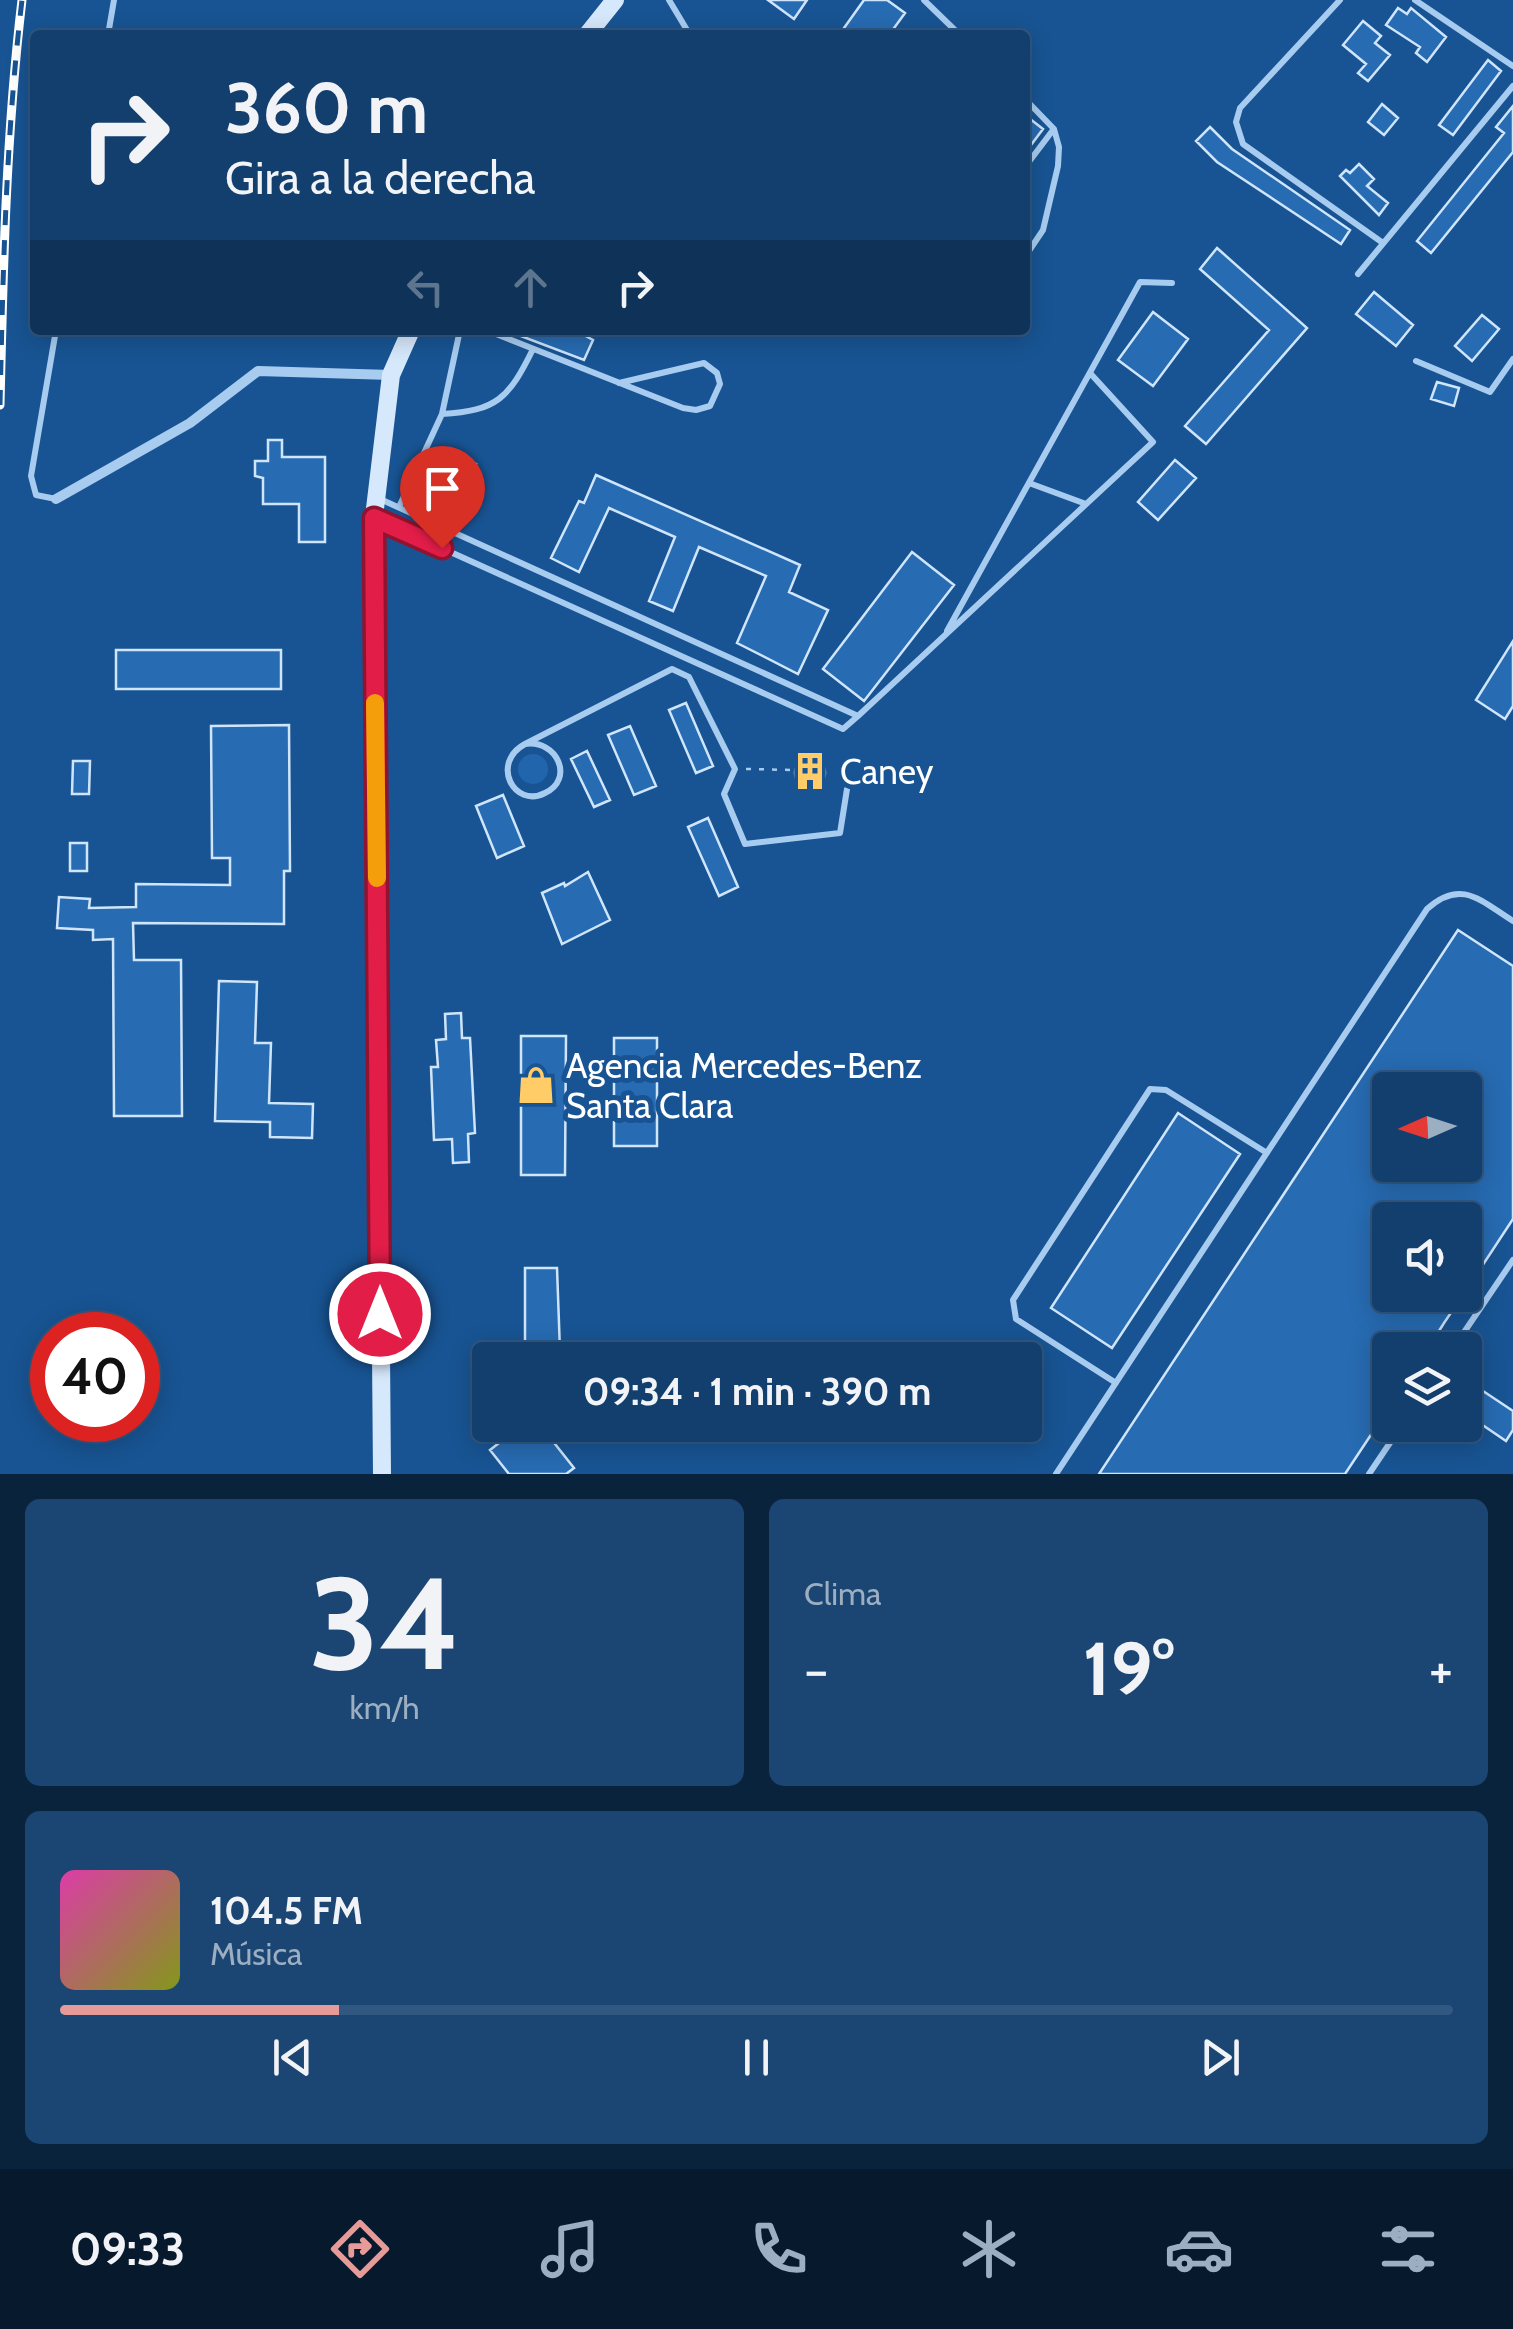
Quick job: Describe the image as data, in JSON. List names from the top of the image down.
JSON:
{
  "places": {
    "building": ["Caney"],
    "shop": ["Agencia Mercedes-Benz Santa Clara"]
  },
  "north": "left",
  "page": {
    "turn": ["360 m", "Gira a la derecha"],
    "limit": "40",
    "trip": "09:34 · 1 min · 390 m",
    "tile": [
      ["34", "km/h"],
      "Clima"
    ],
    "heat": ["−", "19°", "+"],
    "song": ["104.5 FM", "Música"],
    "tabs": "09:33"
  }
}
